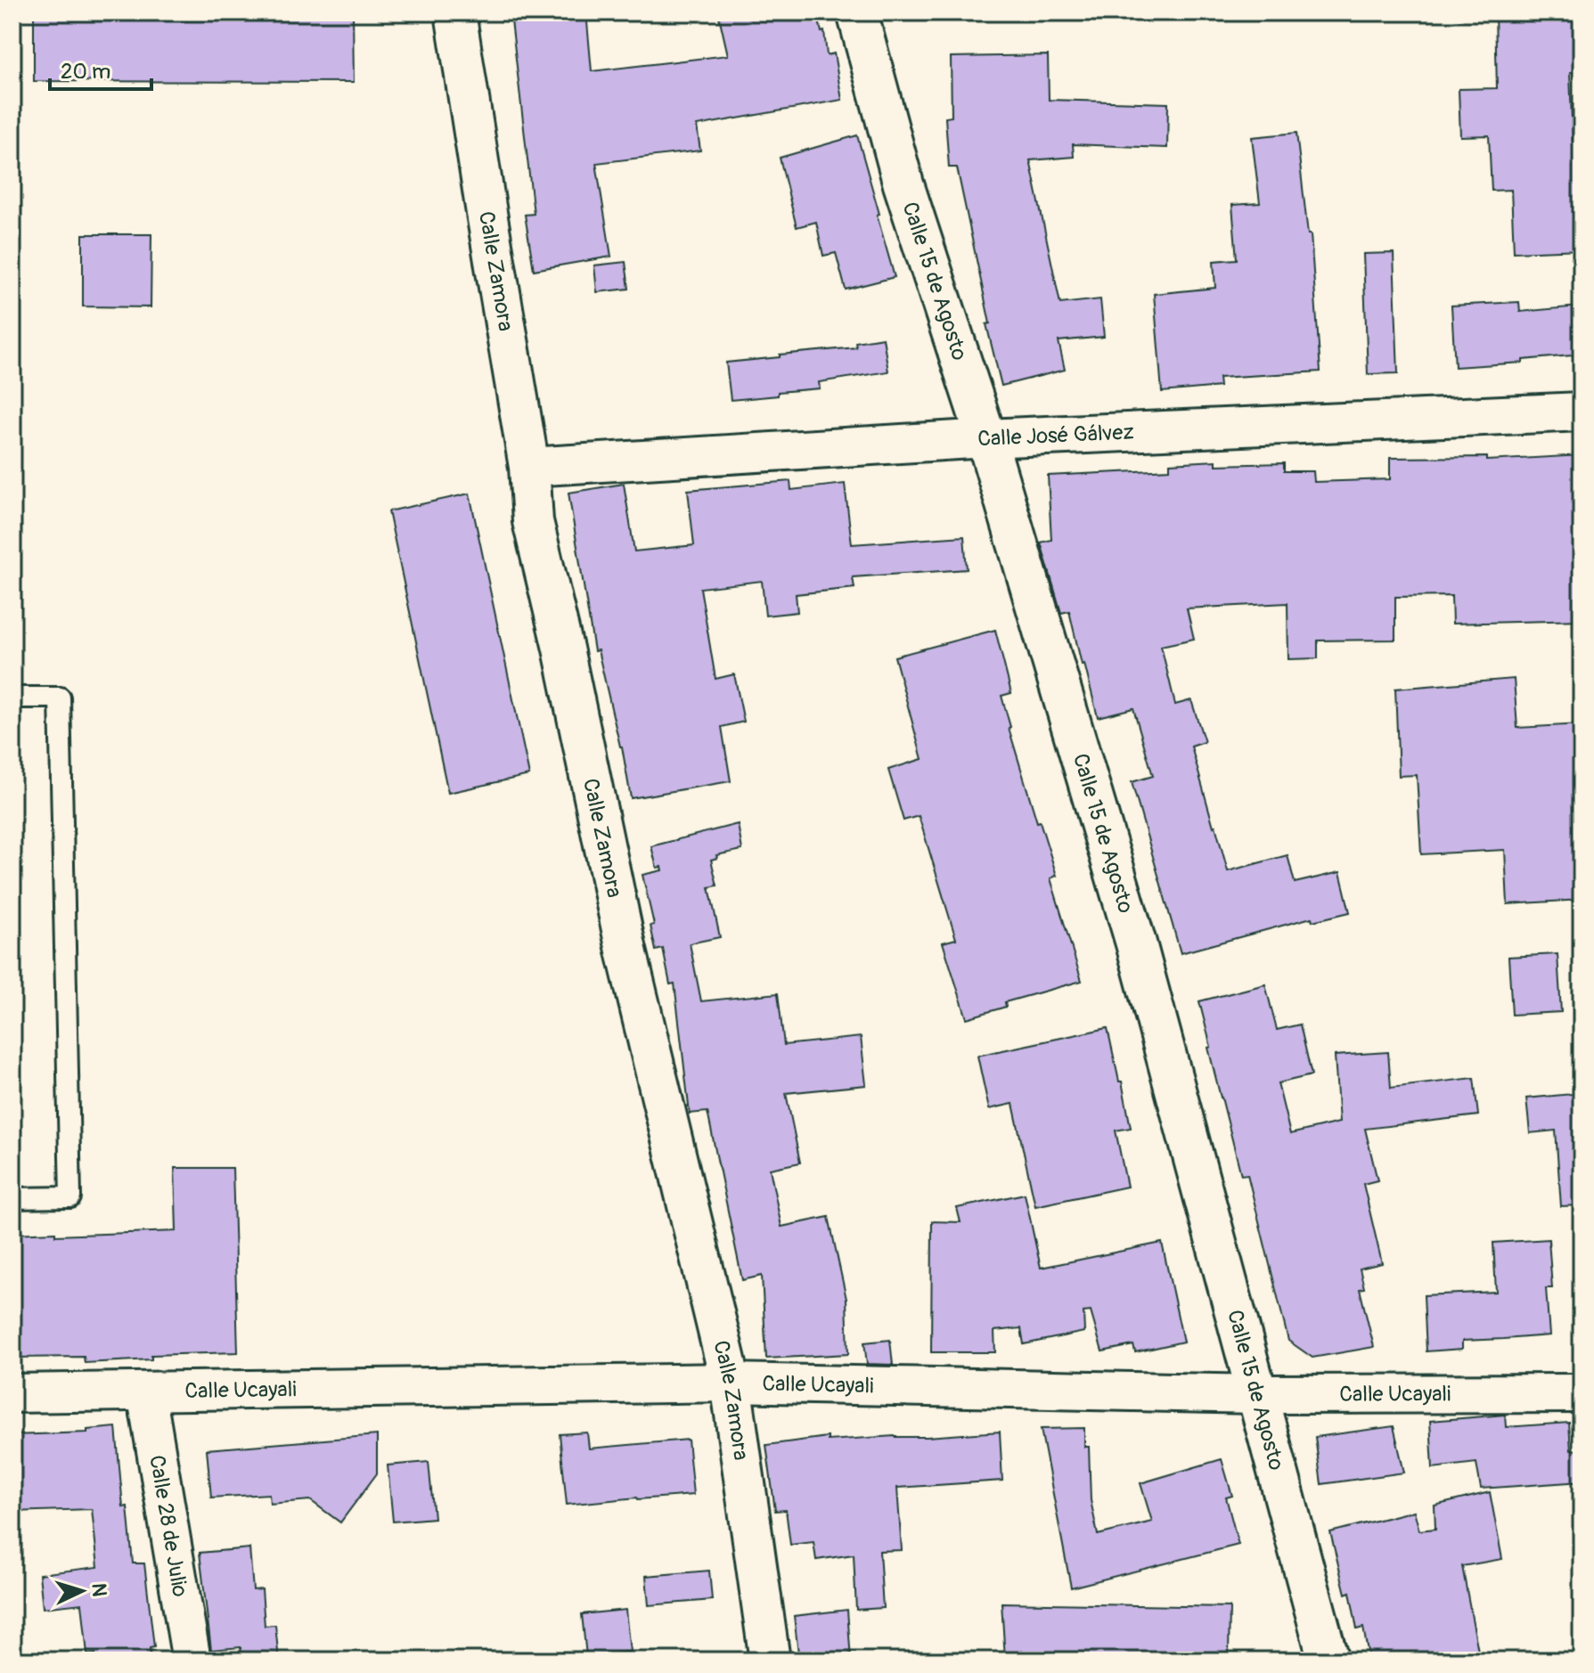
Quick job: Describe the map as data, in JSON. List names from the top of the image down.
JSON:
{
  "streets": {
    "street": [
      "Calle Zamora",
      "Calle 15 de Agosto",
      "Calle José Gálvez",
      "Calle Ucayali",
      "Calle 28 de Julio"
    ]
  },
  "crossings": [
    ["Calle Zamora", "Calle José Gálvez"],
    ["Calle Zamora", "Calle Ucayali"],
    ["Calle 15 de Agosto", "Calle José Gálvez"],
    ["Calle 15 de Agosto", "Calle Ucayali"],
    ["Calle Ucayali", "Calle 28 de Julio"]
  ],
  "scale_bar": "20 m",
  "north": "right"
}
